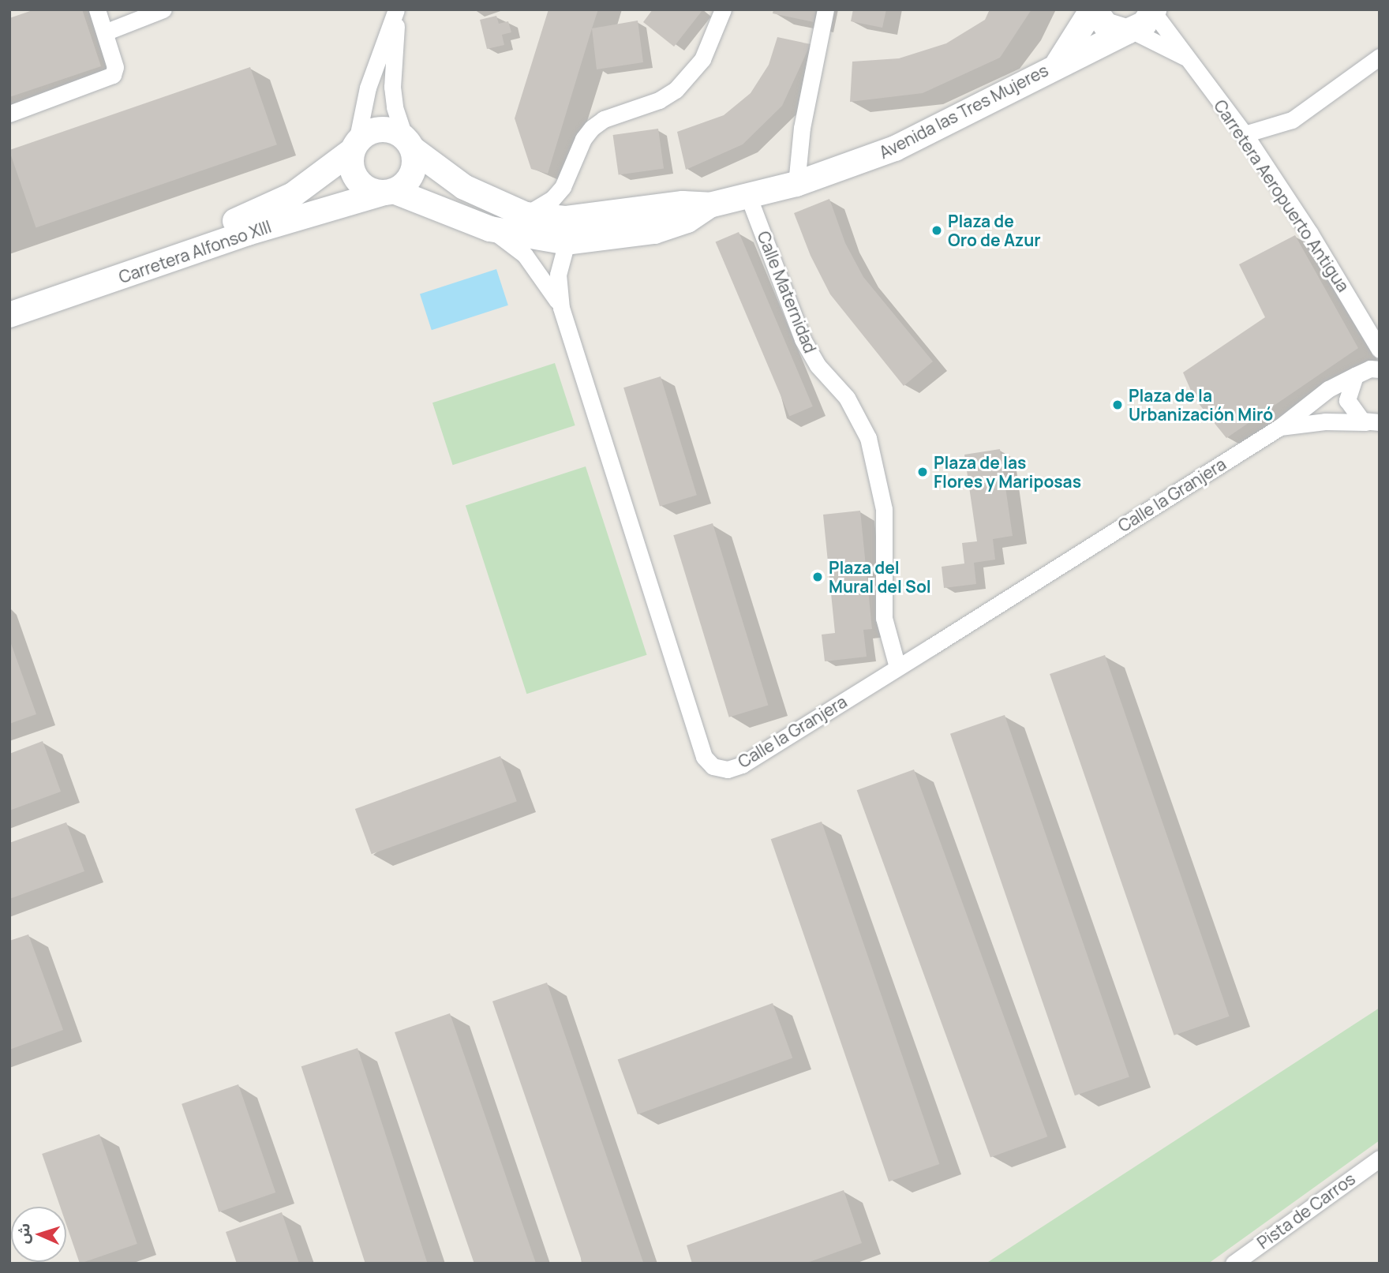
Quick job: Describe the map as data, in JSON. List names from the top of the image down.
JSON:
{
  "streets": {
    "street": [
      "Avenida las Tres Mujeres",
      "Carretera Aeropuerto Antigua",
      "Carretera Alfonso XIII",
      "Calle Maternidad",
      "Calle la Granjera",
      "Pista de Carros"
    ]
  },
  "crossings": [
    ["Avenida las Tres Mujeres", "Carretera Aeropuerto Antigua"],
    ["Avenida las Tres Mujeres", "Carretera Alfonso XIII"],
    ["Avenida las Tres Mujeres", "Calle Maternidad"],
    ["Avenida las Tres Mujeres", "Calle la Granjera"],
    ["Carretera Aeropuerto Antigua", "Calle la Granjera"],
    ["Calle Maternidad", "Calle la Granjera"]
  ],
  "places": [
    "Plaza de Oro de Azur",
    "Plaza de la Urbanización Miró",
    "Plaza de las Flores y Mariposas",
    "Plaza del Mural del Sol"
  ],
  "north": "left"
}
